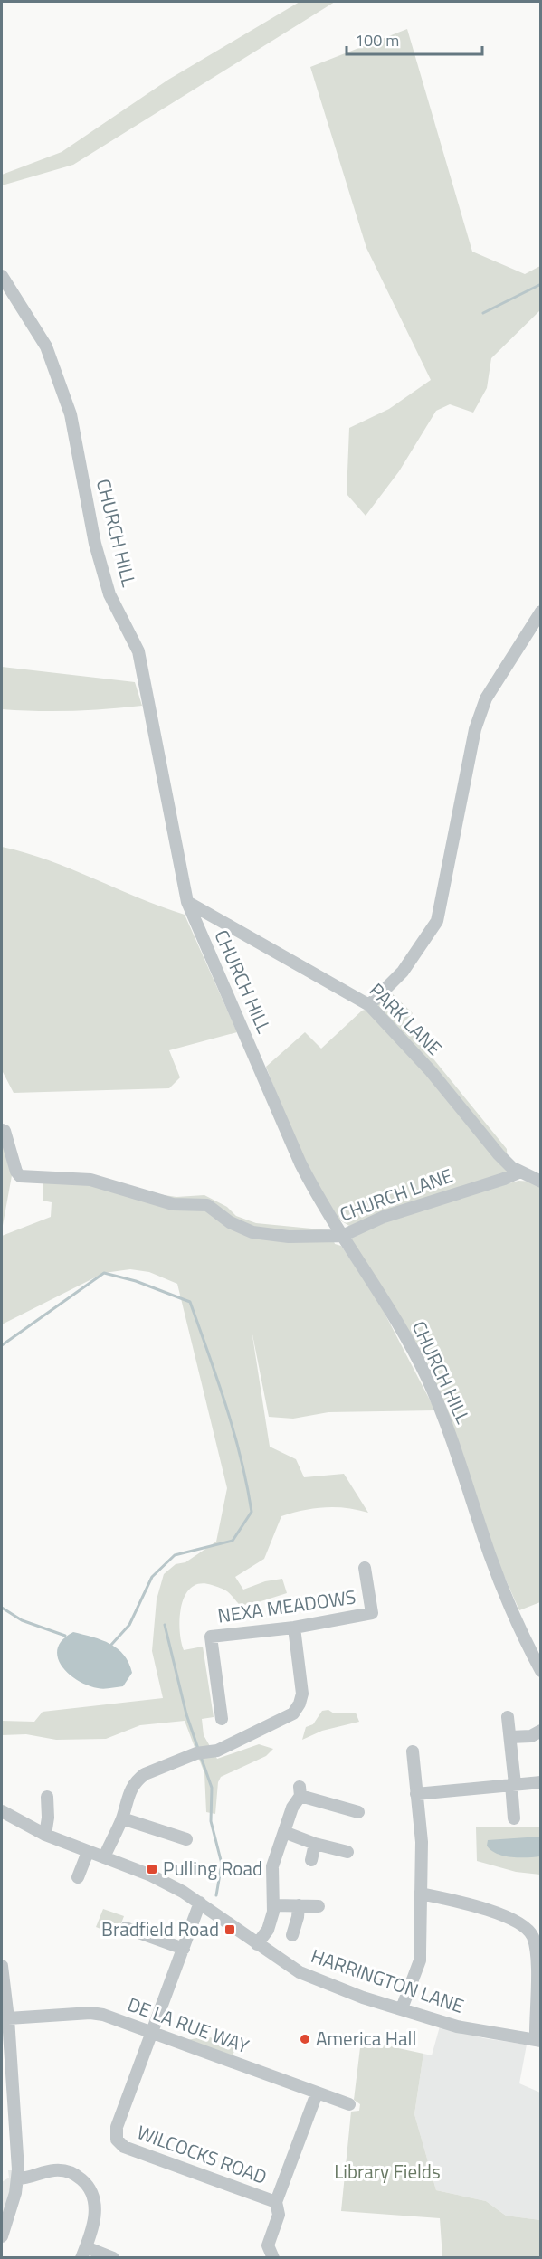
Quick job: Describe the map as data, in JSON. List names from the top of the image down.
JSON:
{
  "streets": {
    "street": [
      "CHURCH HILL",
      "PARK LANE",
      "CHURCH LANE",
      "NEXA MEADOWS",
      "HARRINGTON LANE",
      "DE LA RUE WAY",
      "WILCOCKS ROAD"
    ]
  },
  "crossings": [
    ["CHURCH HILL", "PARK LANE"],
    ["CHURCH HILL", "CHURCH LANE"],
    ["PARK LANE", "CHURCH LANE"],
    ["DE LA RUE WAY", "WILCOCKS ROAD"]
  ],
  "parks": ["Library Fields"],
  "places": {
    "transit": ["Pulling Road", "Bradfield Road"],
    "other": ["America Hall"]
  },
  "scale_bar": "100 m"
}
